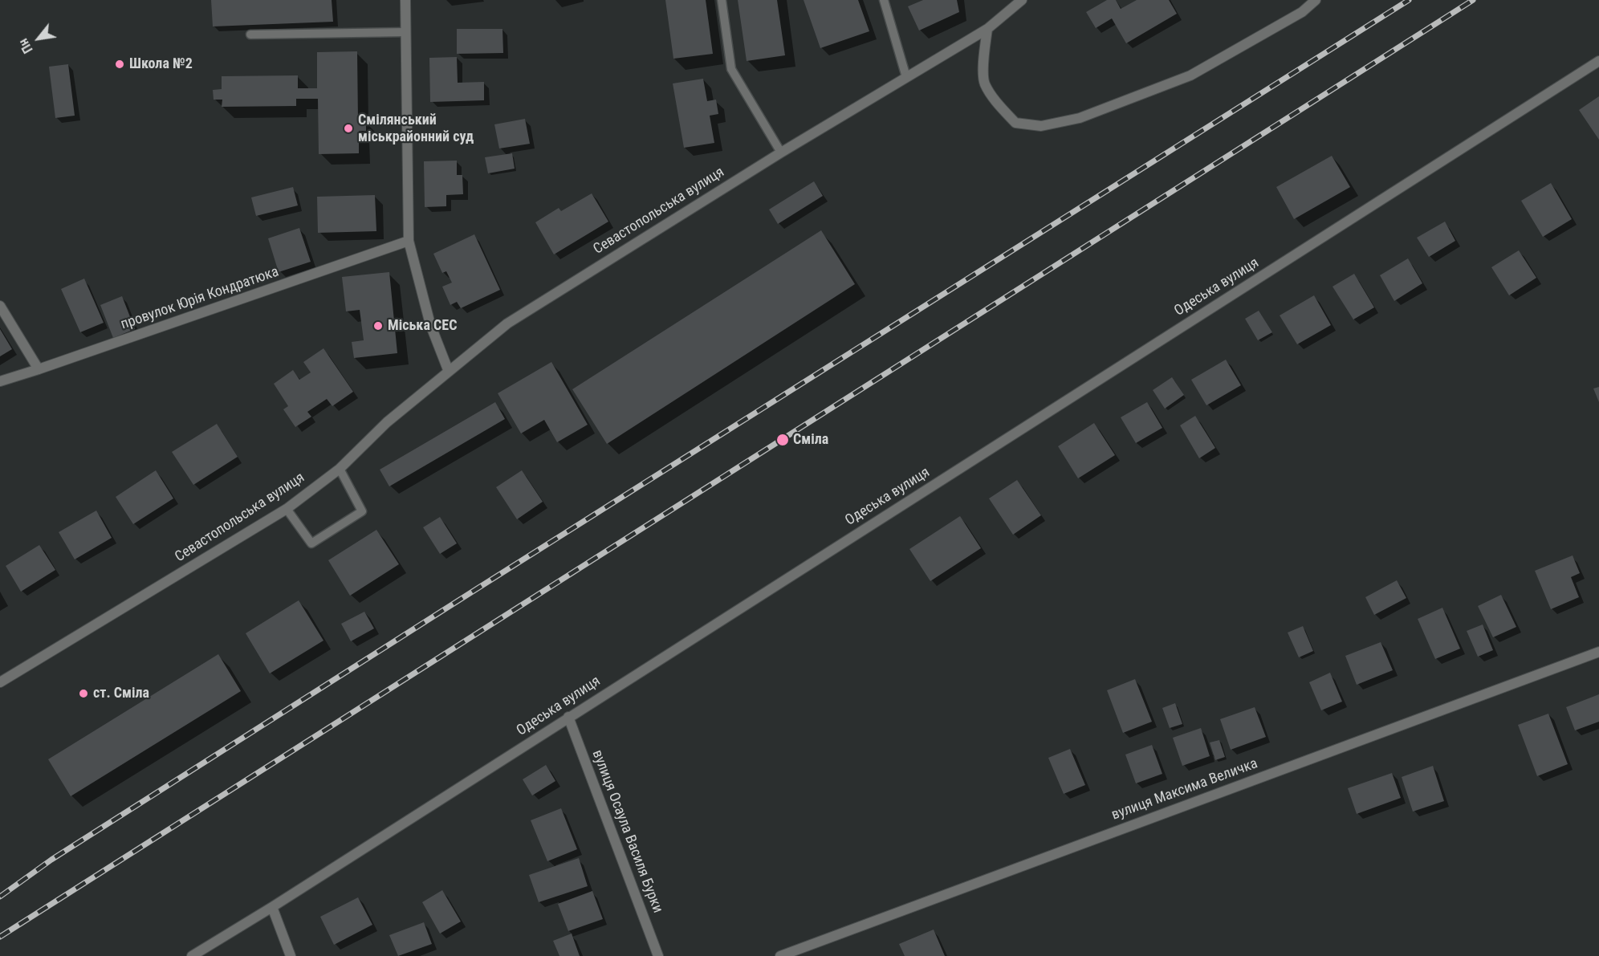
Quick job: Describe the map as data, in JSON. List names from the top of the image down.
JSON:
{
  "streets": {
    "street": [
      "Севастопольська вулиця",
      "Одеська вулиця",
      "провулок Юрія Кондратюка",
      "вулиця Максима Величка",
      "вулиця Осаула Василя Бурки"
    ]
  },
  "crossings": [
    ["Одеська вулиця", "вулиця Осаула Василя Бурки"]
  ],
  "places": [
    "Школа №2",
    "Смілянський міськрайонний суд",
    "Міська СЕС",
    "Сміла",
    "ст. Сміла"
  ],
  "north": "bottom left"
}
